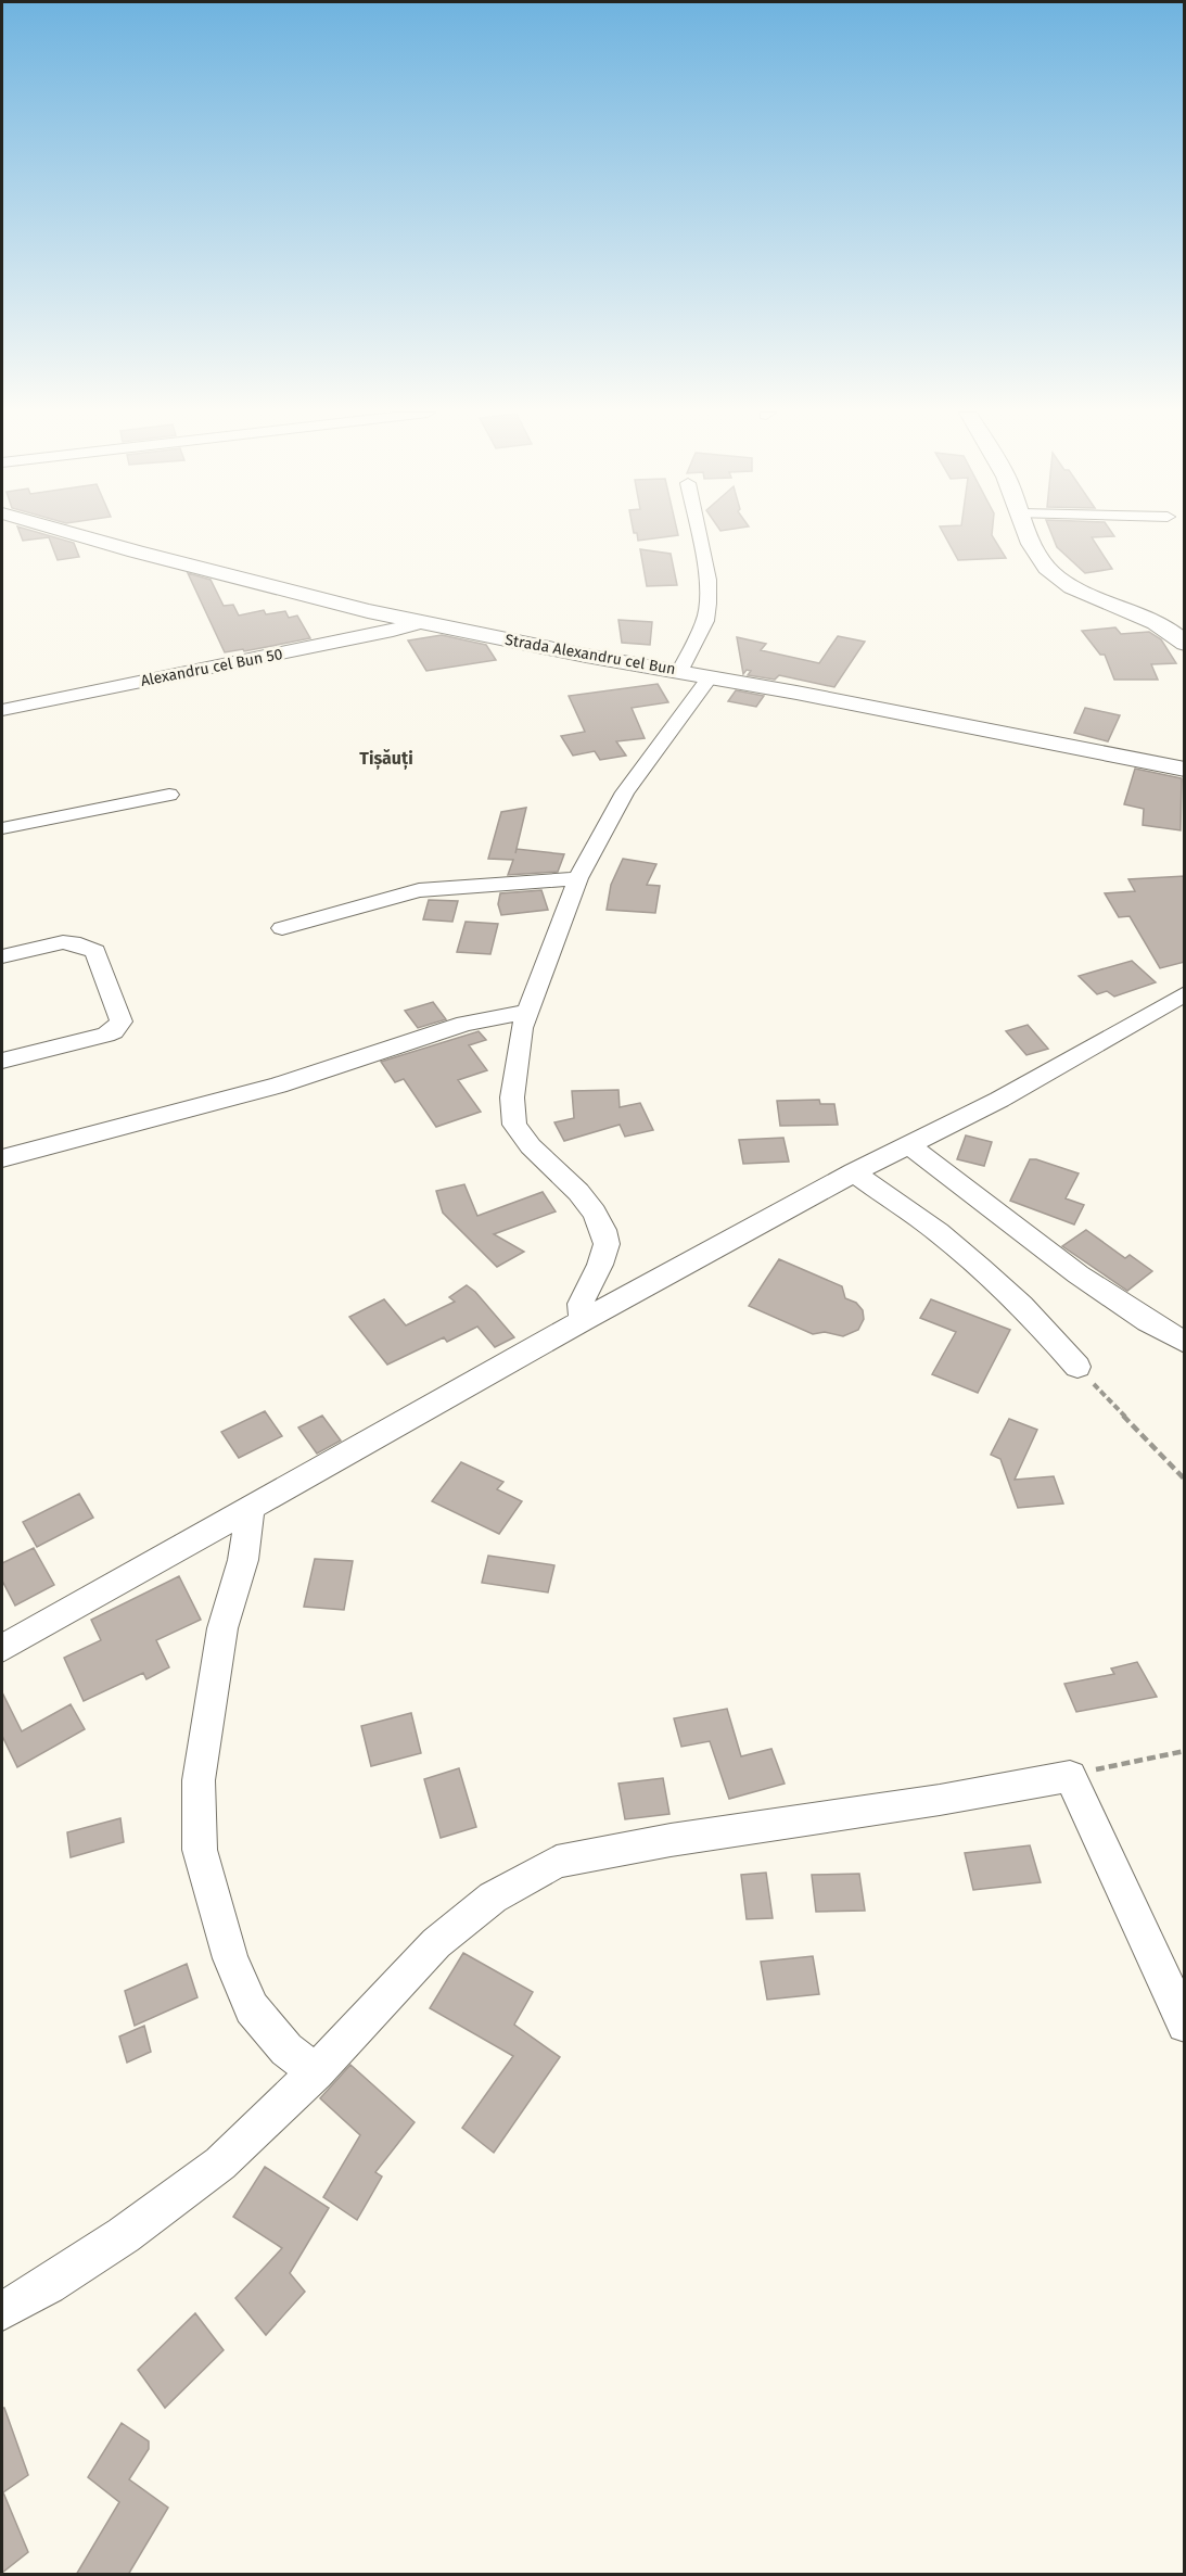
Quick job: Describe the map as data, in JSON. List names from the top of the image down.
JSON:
{
  "streets": {
    "street": ["Strada Alexandru cel Bun", "Alexandru cel Bun 50"]
  },
  "crossings": [
    ["Strada Alexandru cel Bun", "Alexandru cel Bun 50"]
  ],
  "districts": ["Tișăuți"]
}
